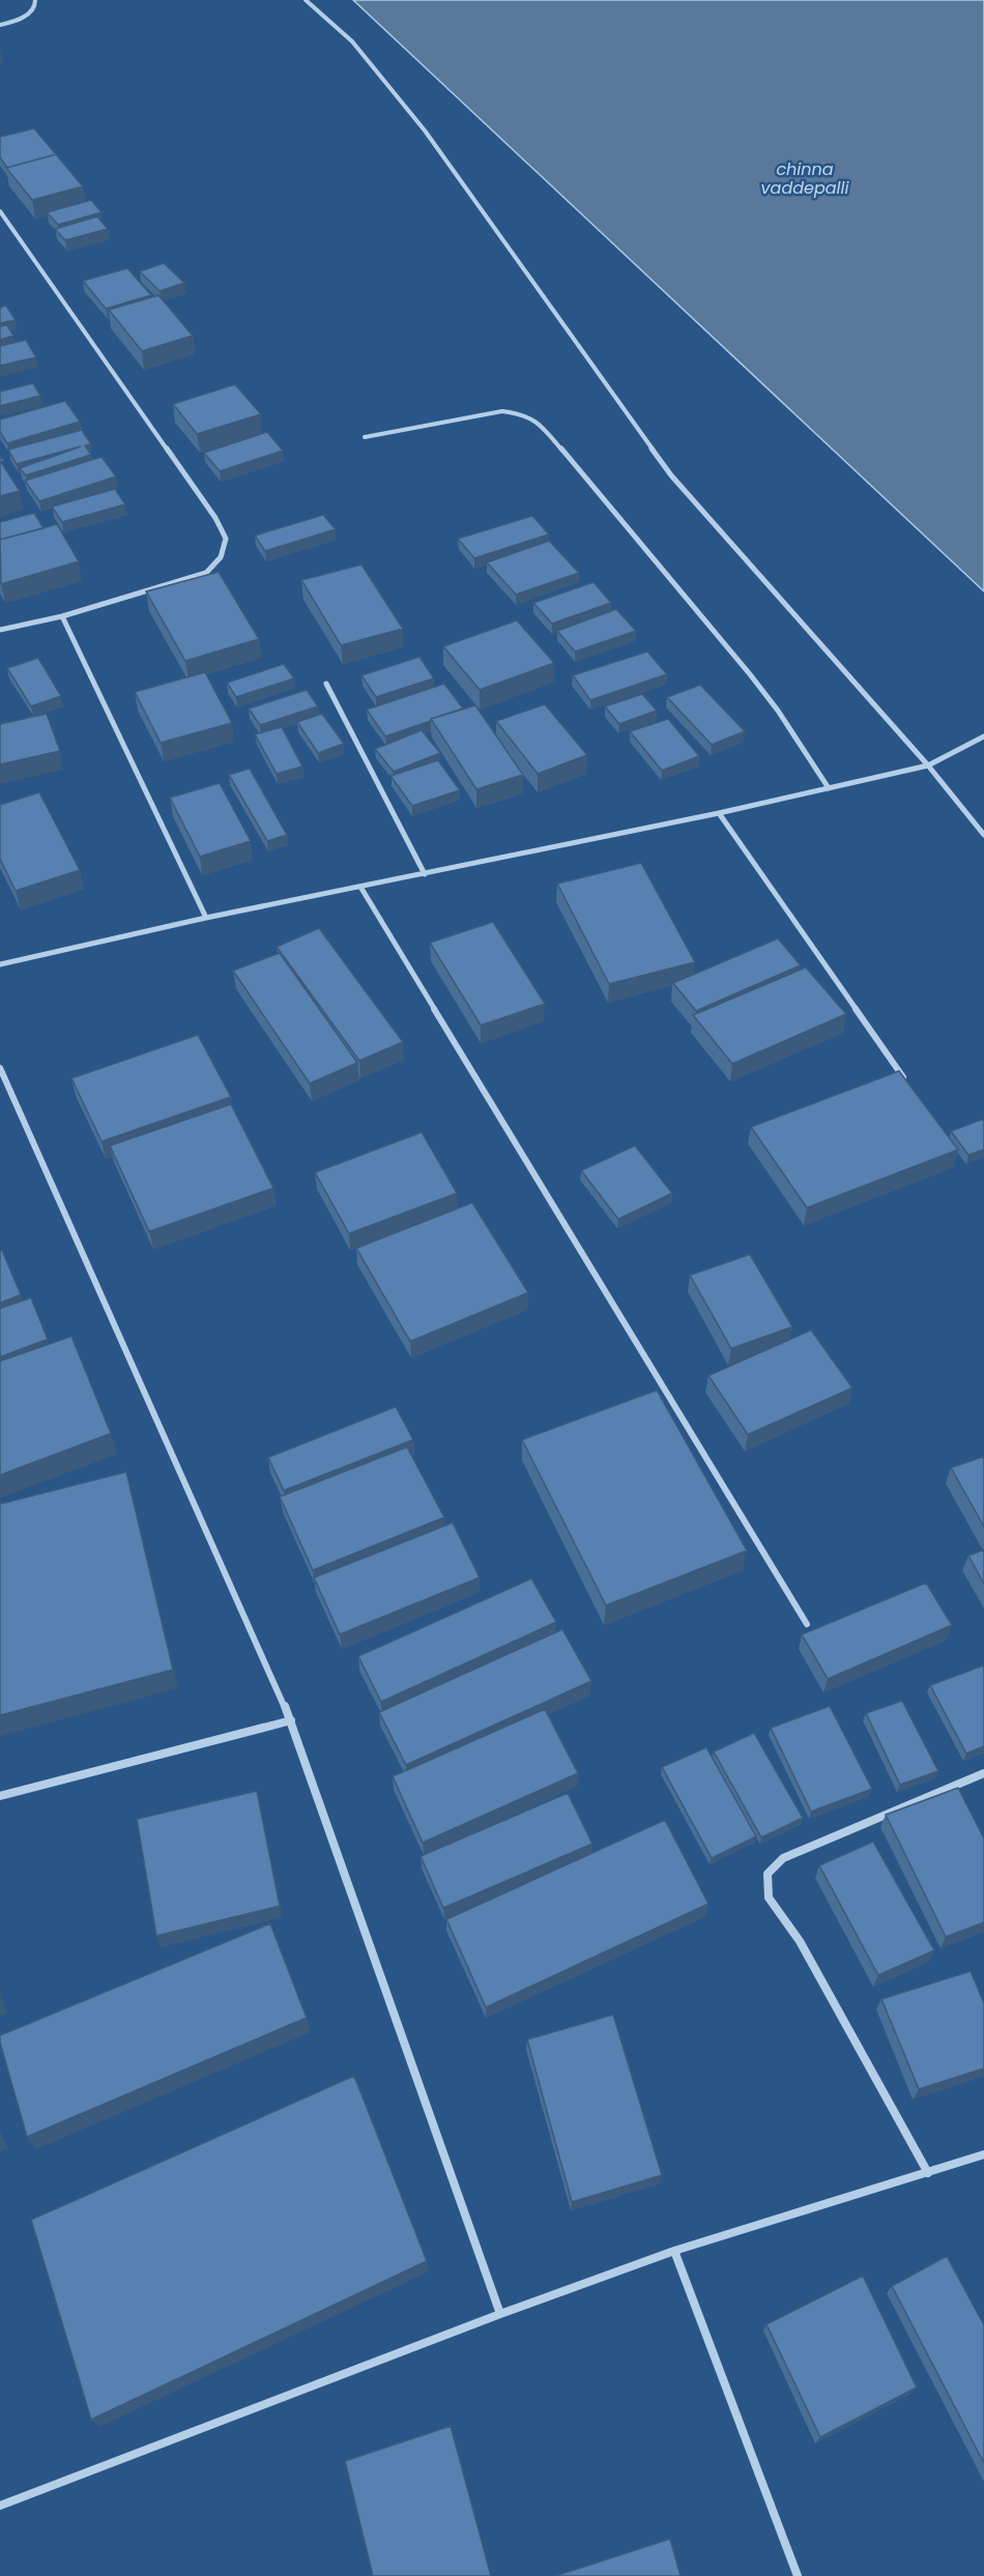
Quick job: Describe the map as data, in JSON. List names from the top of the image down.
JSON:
{
  "water": ["chinna vaddepalli"]
}
